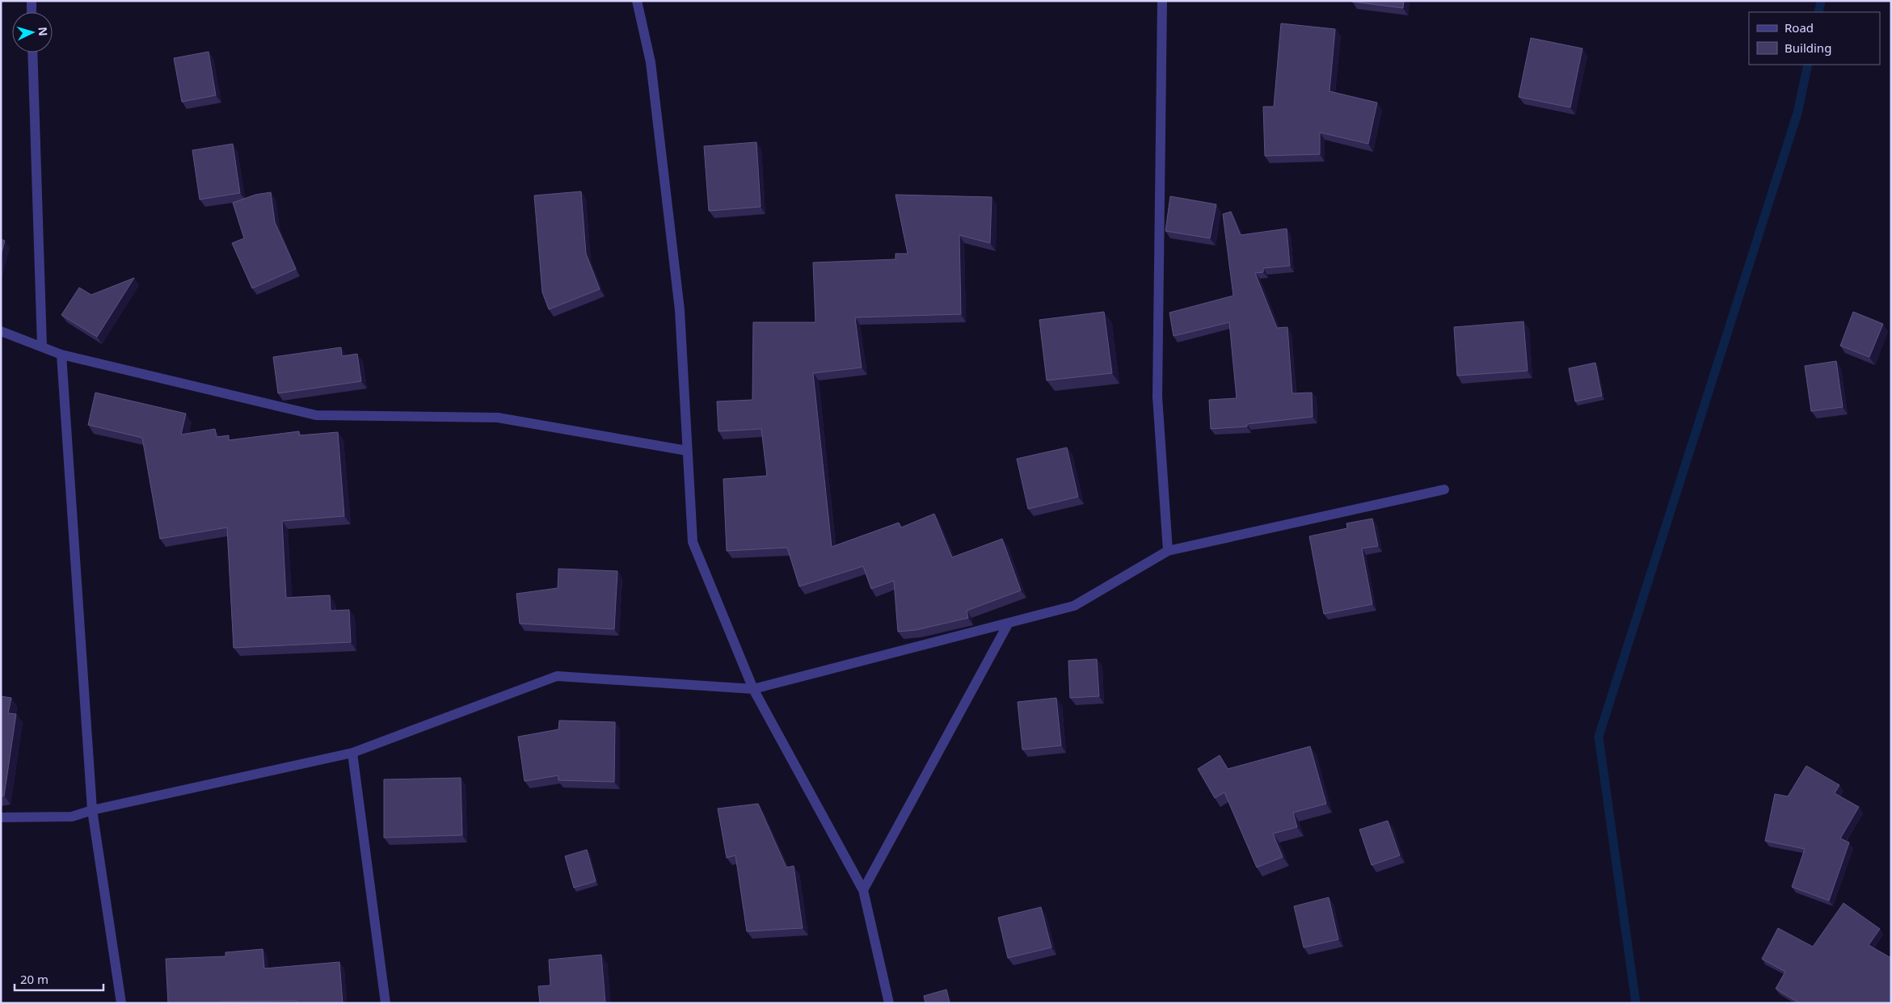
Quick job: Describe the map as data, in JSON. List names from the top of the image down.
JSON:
{
  "legend": ["Road", "Building"],
  "scale_bar": "20 m",
  "north": "right"
}
